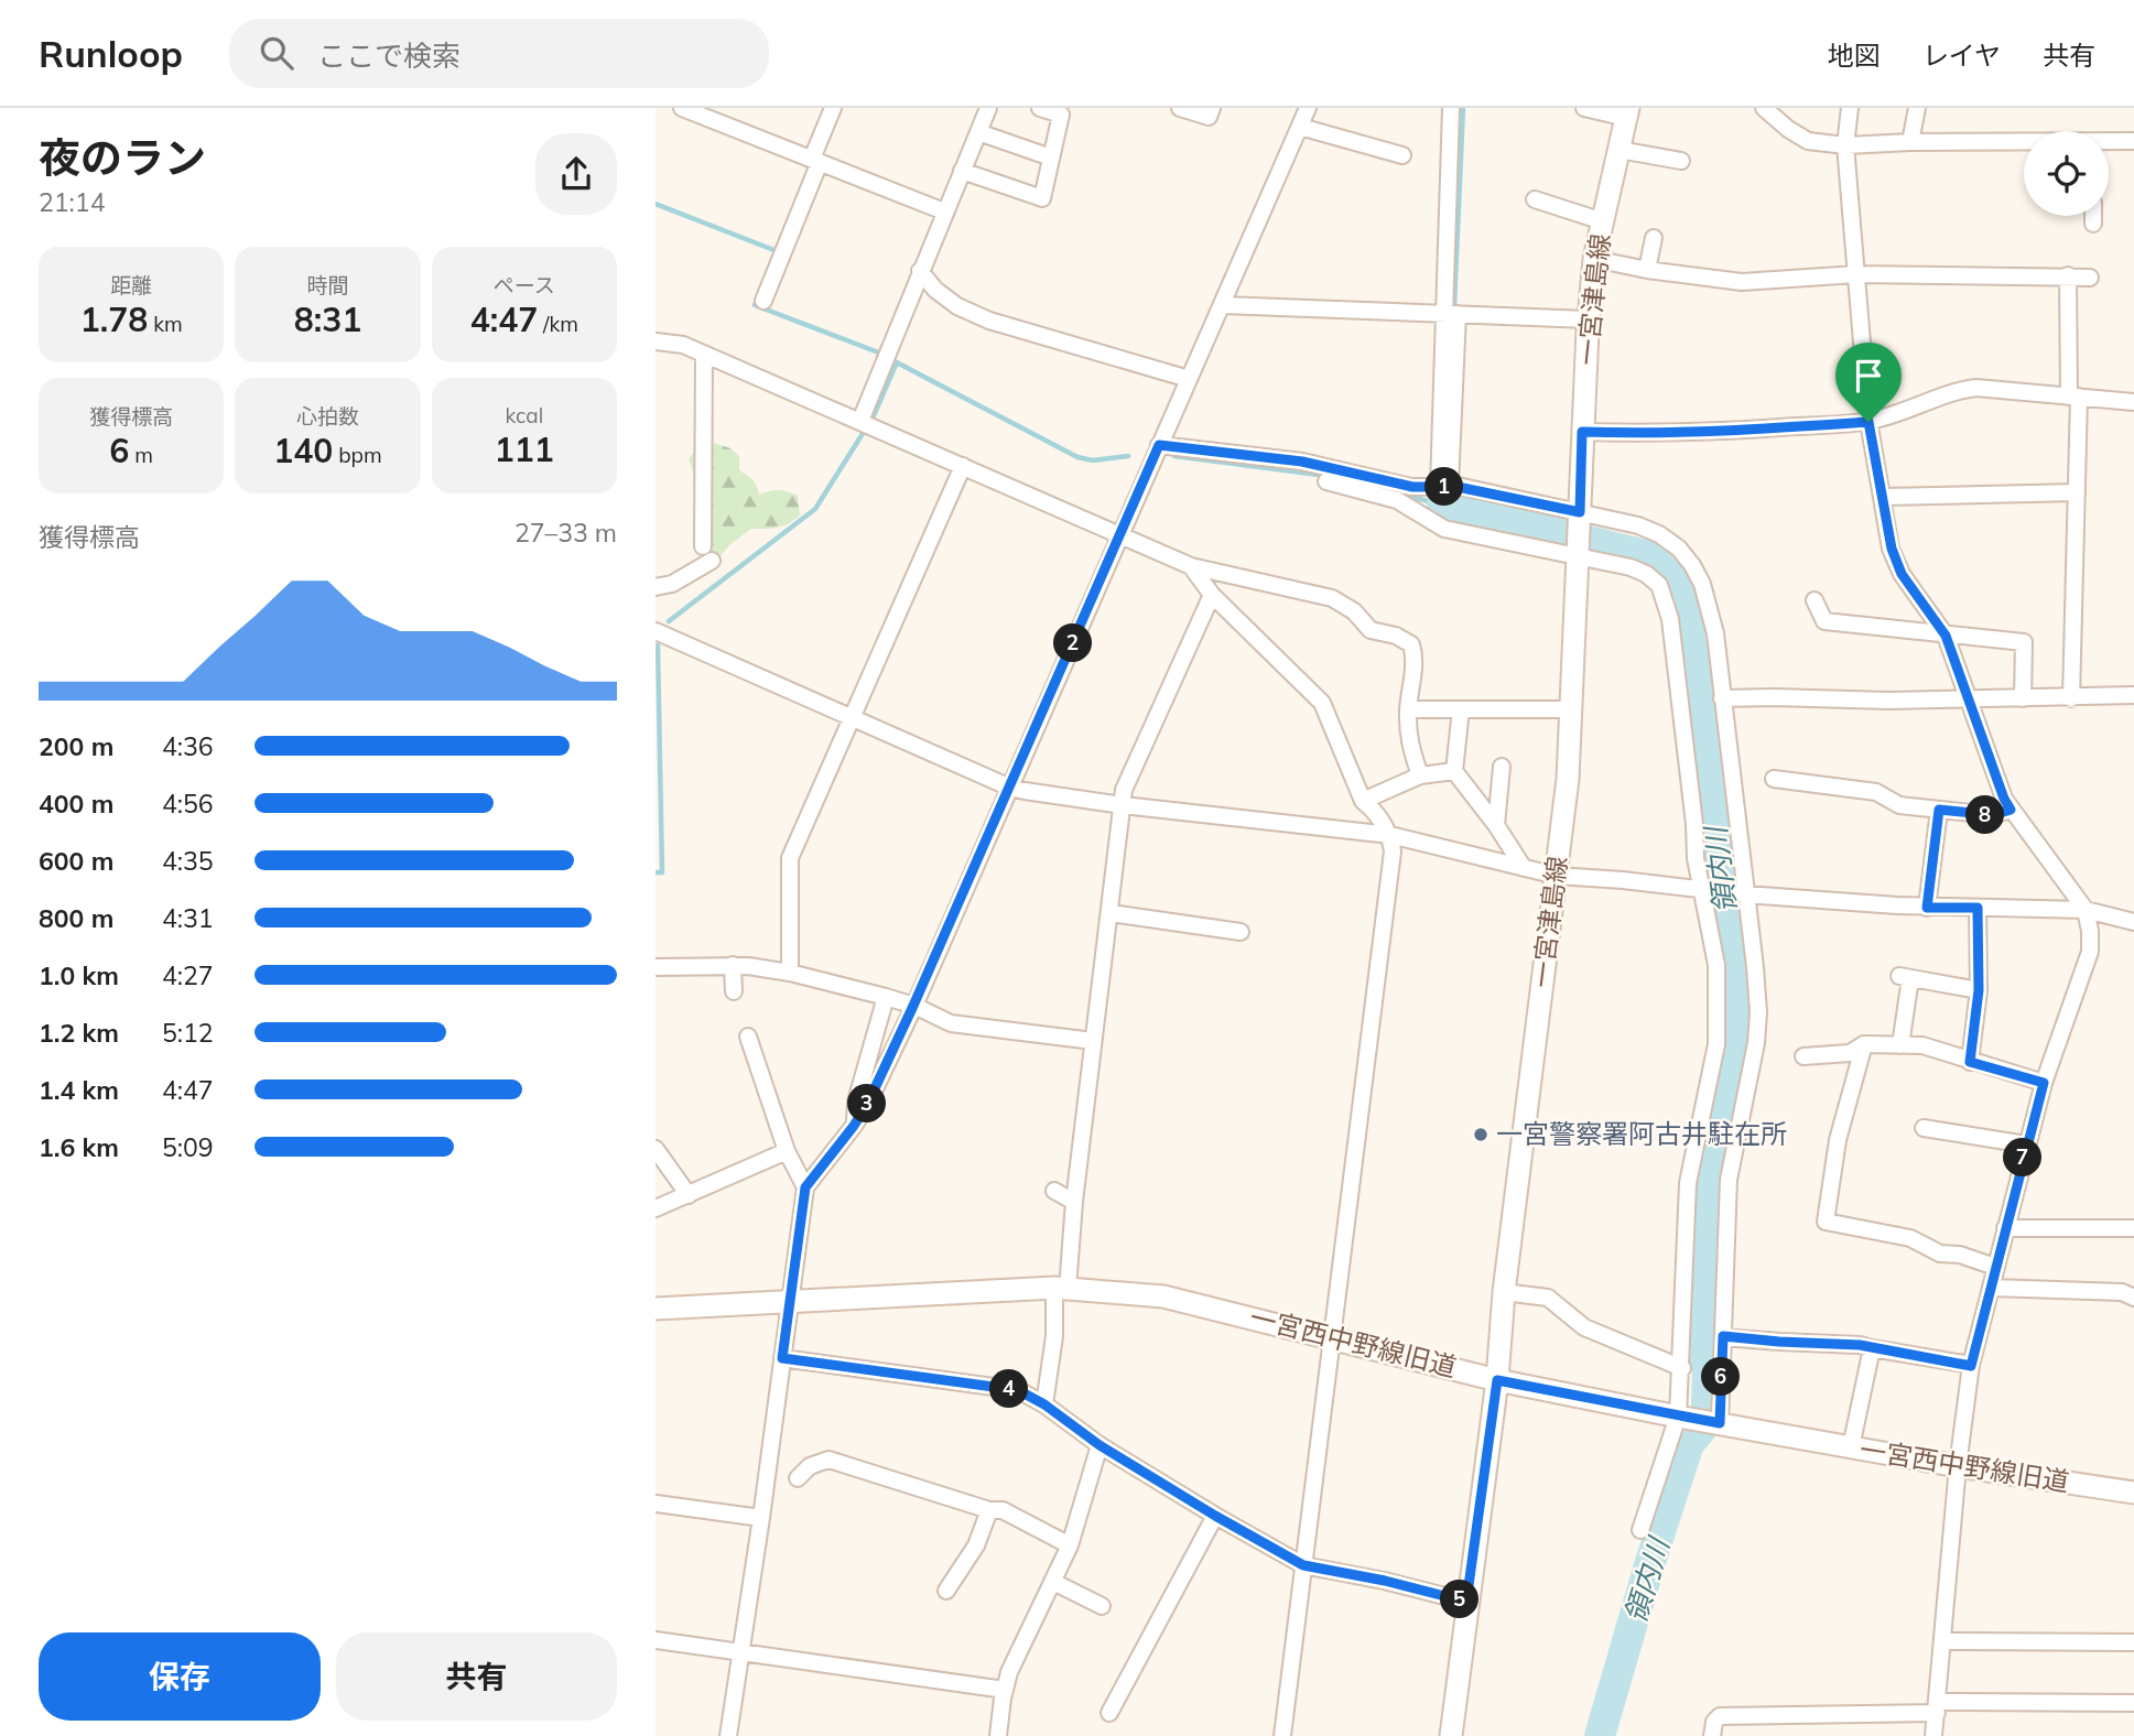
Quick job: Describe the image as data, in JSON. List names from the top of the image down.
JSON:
{
  "streets": {
    "main road": ["一宮津島線", "一宮西中野線旧道"]
  },
  "crossings": [
    ["一宮津島線", "一宮西中野線旧道"]
  ],
  "water": ["領内川"],
  "places": ["一宮警察署阿古井駐在所"],
  "page": {
    "header": "Runloop",
    "search": "ここで検索",
    "nav": ["地図", "レイヤ", "共有"],
    "heading": ["夜のラン", "21:14"],
    "stats": [
      ["距離", "1.78 km"],
      ["時間", "8:31"],
      ["ペース", "4:47 /km"],
      ["獲得標高", "6 m"],
      ["心拍数", "140 bpm"],
      ["kcal", "111"]
    ],
    "pins": [
      "1",
      "2",
      "8",
      "3",
      "7",
      "6",
      "4",
      "5"
    ],
    "chart": ["獲得標高", "27–33 m"],
    "list": [
      {
        "name": "200 m",
        "note": "4:36"
      },
      {
        "name": "400 m",
        "note": "4:56"
      },
      {
        "name": "600 m",
        "note": "4:35"
      },
      {
        "name": "800 m",
        "note": "4:31"
      },
      {
        "name": "1.0 km",
        "note": "4:27"
      },
      {
        "name": "1.2 km",
        "note": "5:12"
      },
      {
        "name": "1.4 km",
        "note": "4:47"
      },
      {
        "name": "1.6 km",
        "note": "5:09"
      }
    ],
    "buttons": ["保存", "共有"]
  }
}
